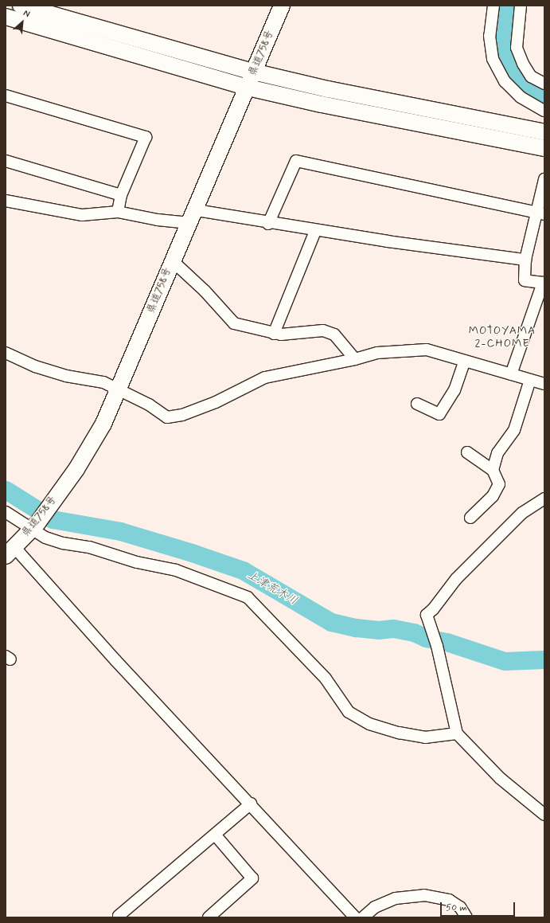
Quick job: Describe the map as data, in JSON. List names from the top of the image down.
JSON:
{
  "streets": {
    "street": ["県道758号"]
  },
  "districts": ["MOTOYAMA 2-CHOME"],
  "water": ["上津荒木川"],
  "scale_bar": "50 m",
  "north": "top right"
}
